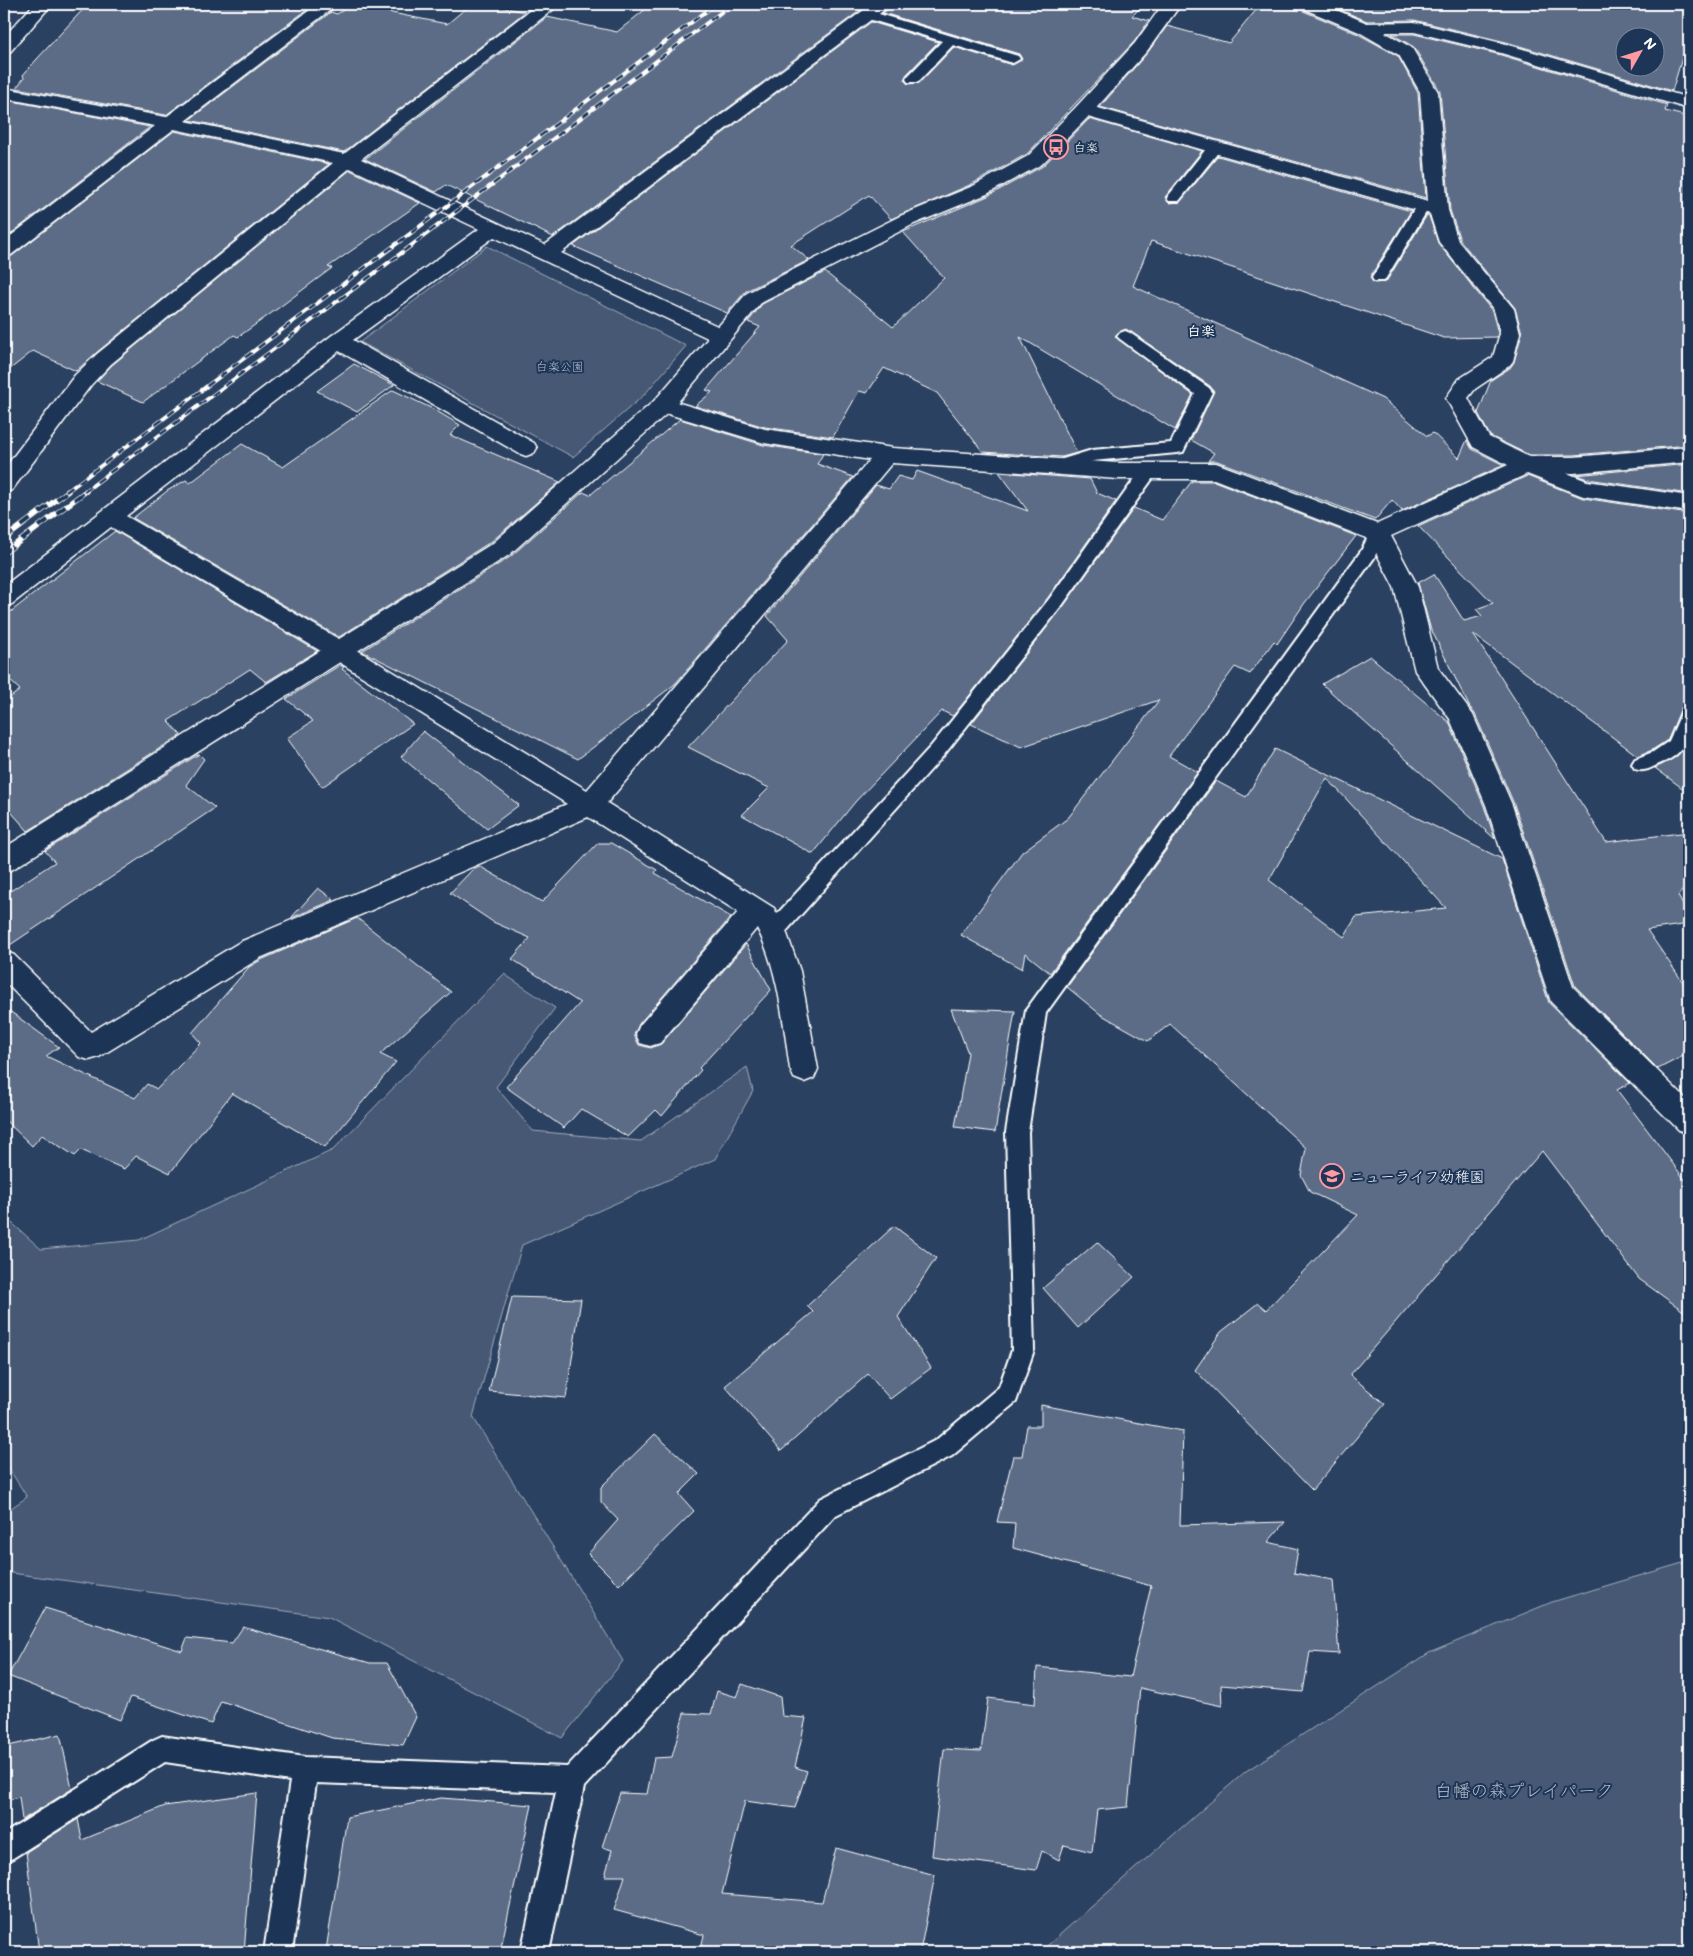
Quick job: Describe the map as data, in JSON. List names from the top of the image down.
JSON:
{
  "districts": ["白楽"],
  "parks": ["白楽公園", "白幡の森プレイパーク"],
  "places": {
    "bus stop": ["白楽"],
    "school or university": ["ニューライフ幼稚園"]
  },
  "north": "top right"
}
